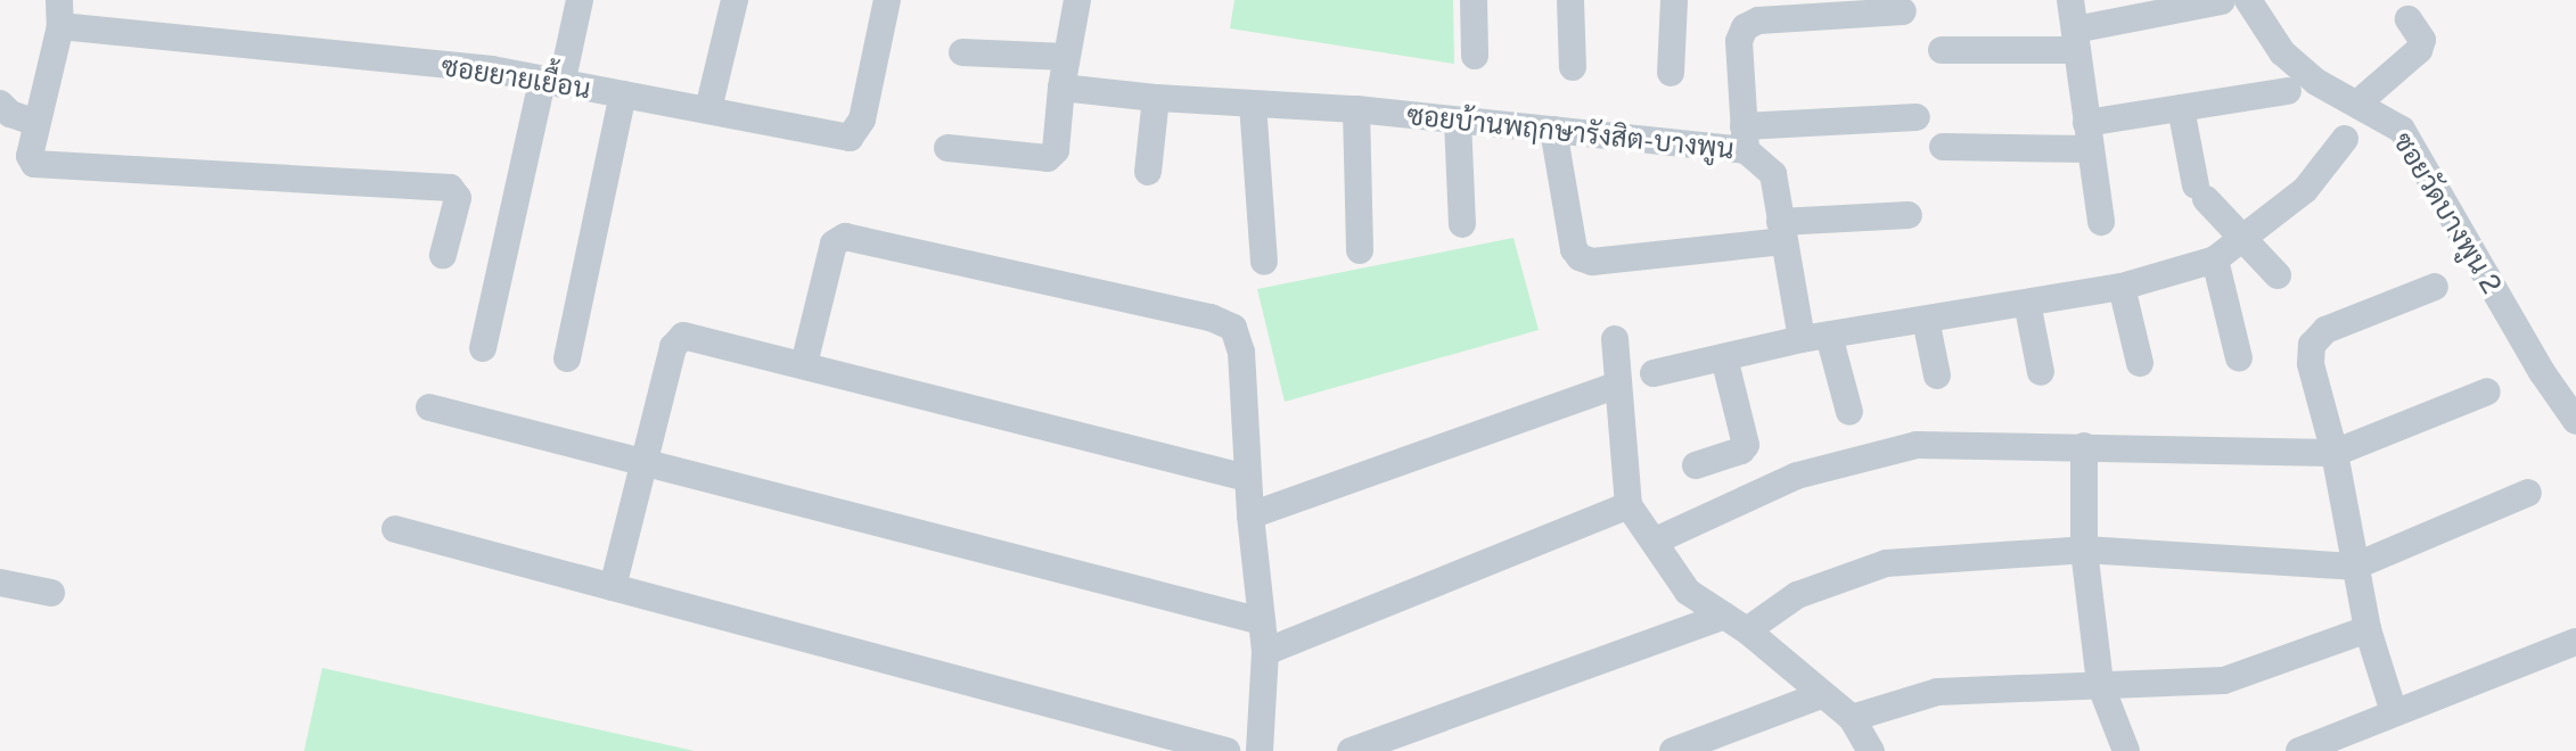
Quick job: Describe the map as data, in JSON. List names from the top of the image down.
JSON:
{
  "streets": {
    "street": ["ซอยยายเยื้อน", "ซอยบ้านพฤกษารังสิต-บางพูน", "ซอยวัดบางพูน 2"]
  }
}
